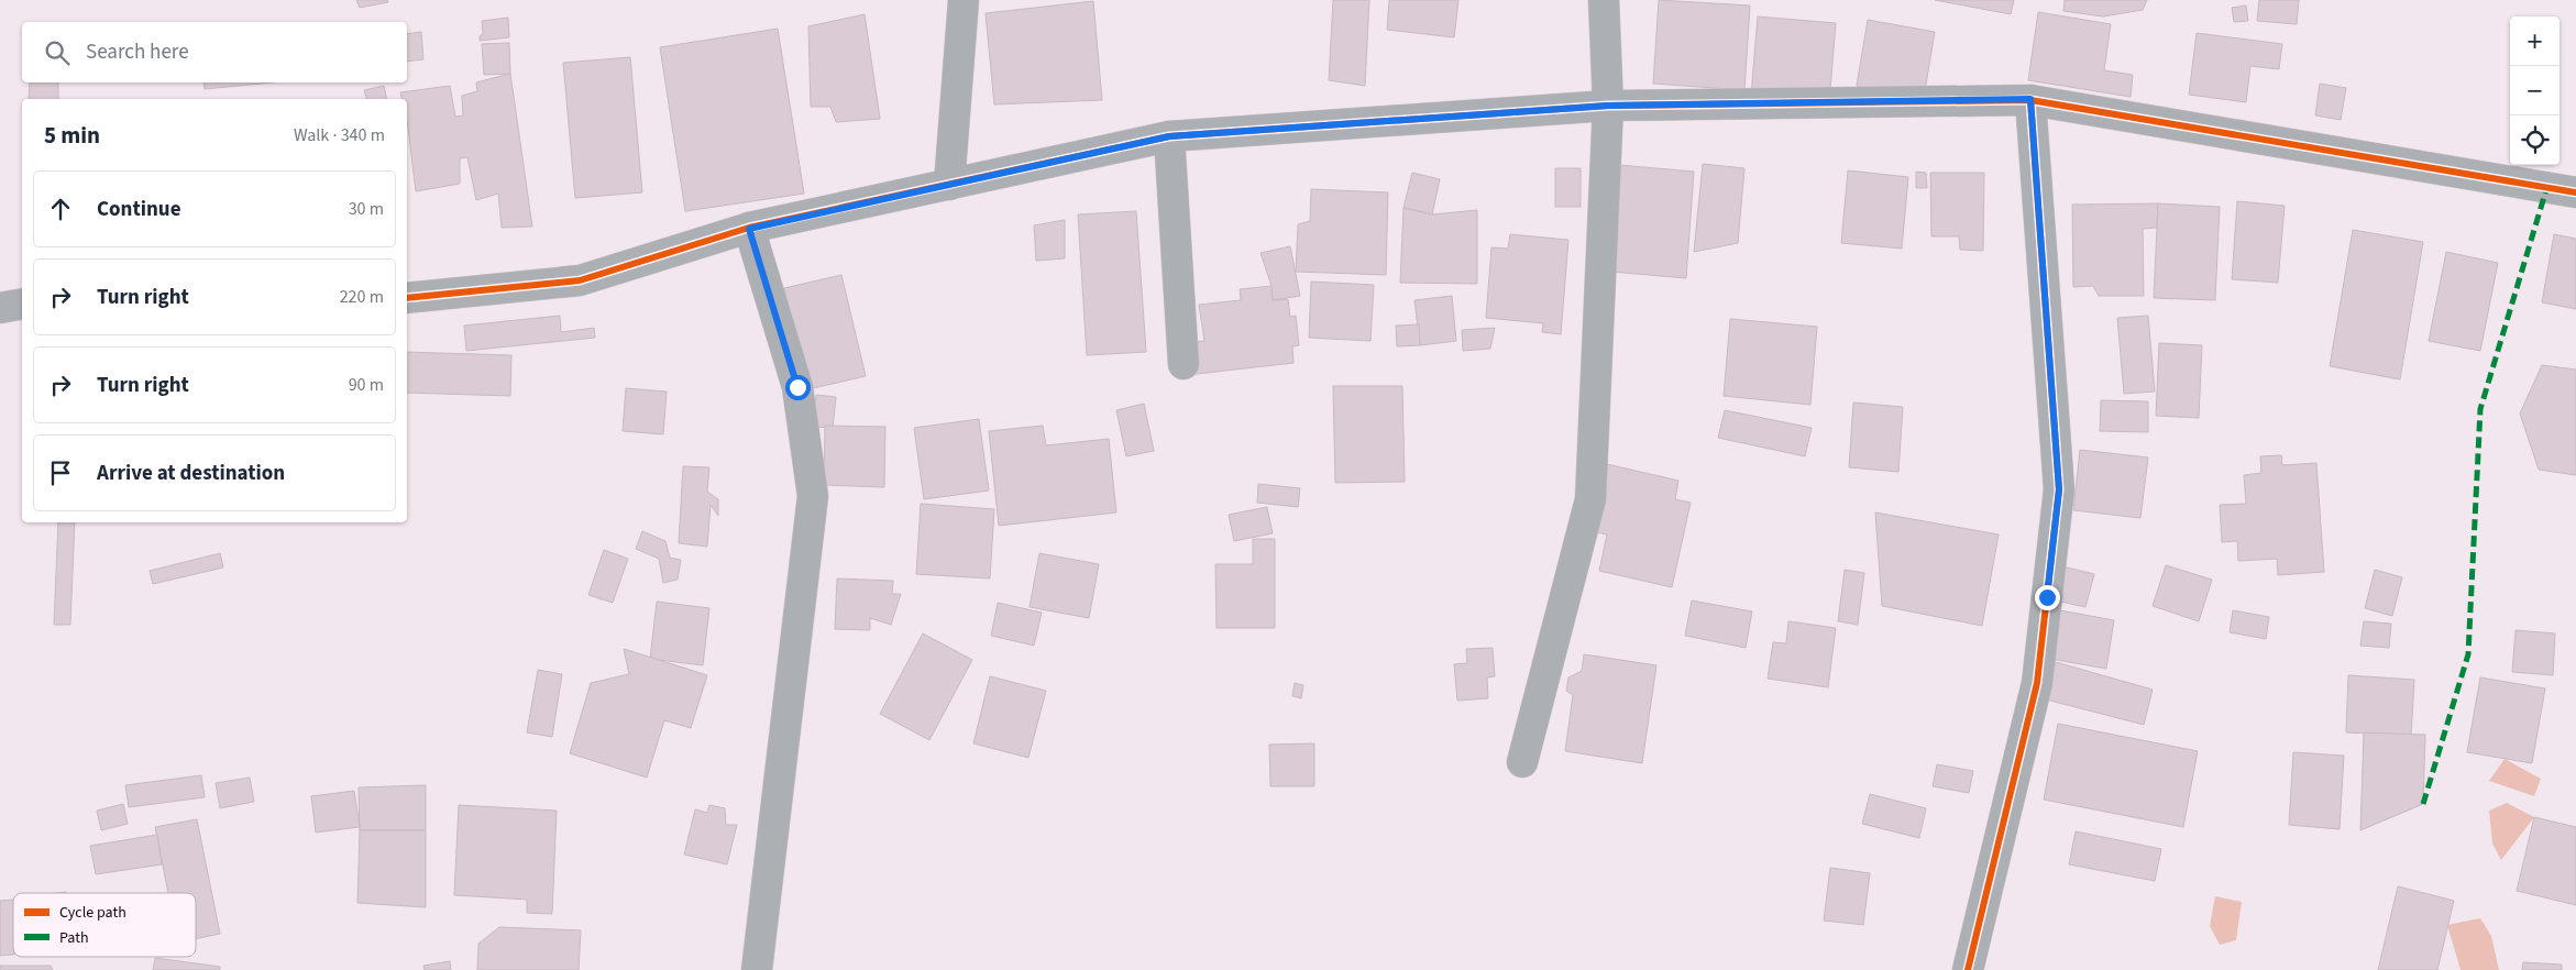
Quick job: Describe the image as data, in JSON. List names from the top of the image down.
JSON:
{
  "legend": ["Cycle path", "Path"],
  "page": {
    "map_buttons": ["+", "−"],
    "search": "Search here",
    "heading": ["5 min", "Walk · 340 m"],
    "list": [
      ["Continue", "30 m"],
      ["Turn right", "220 m"],
      ["Turn right", "90 m"],
      "Arrive at destination"
    ]
  }
}
